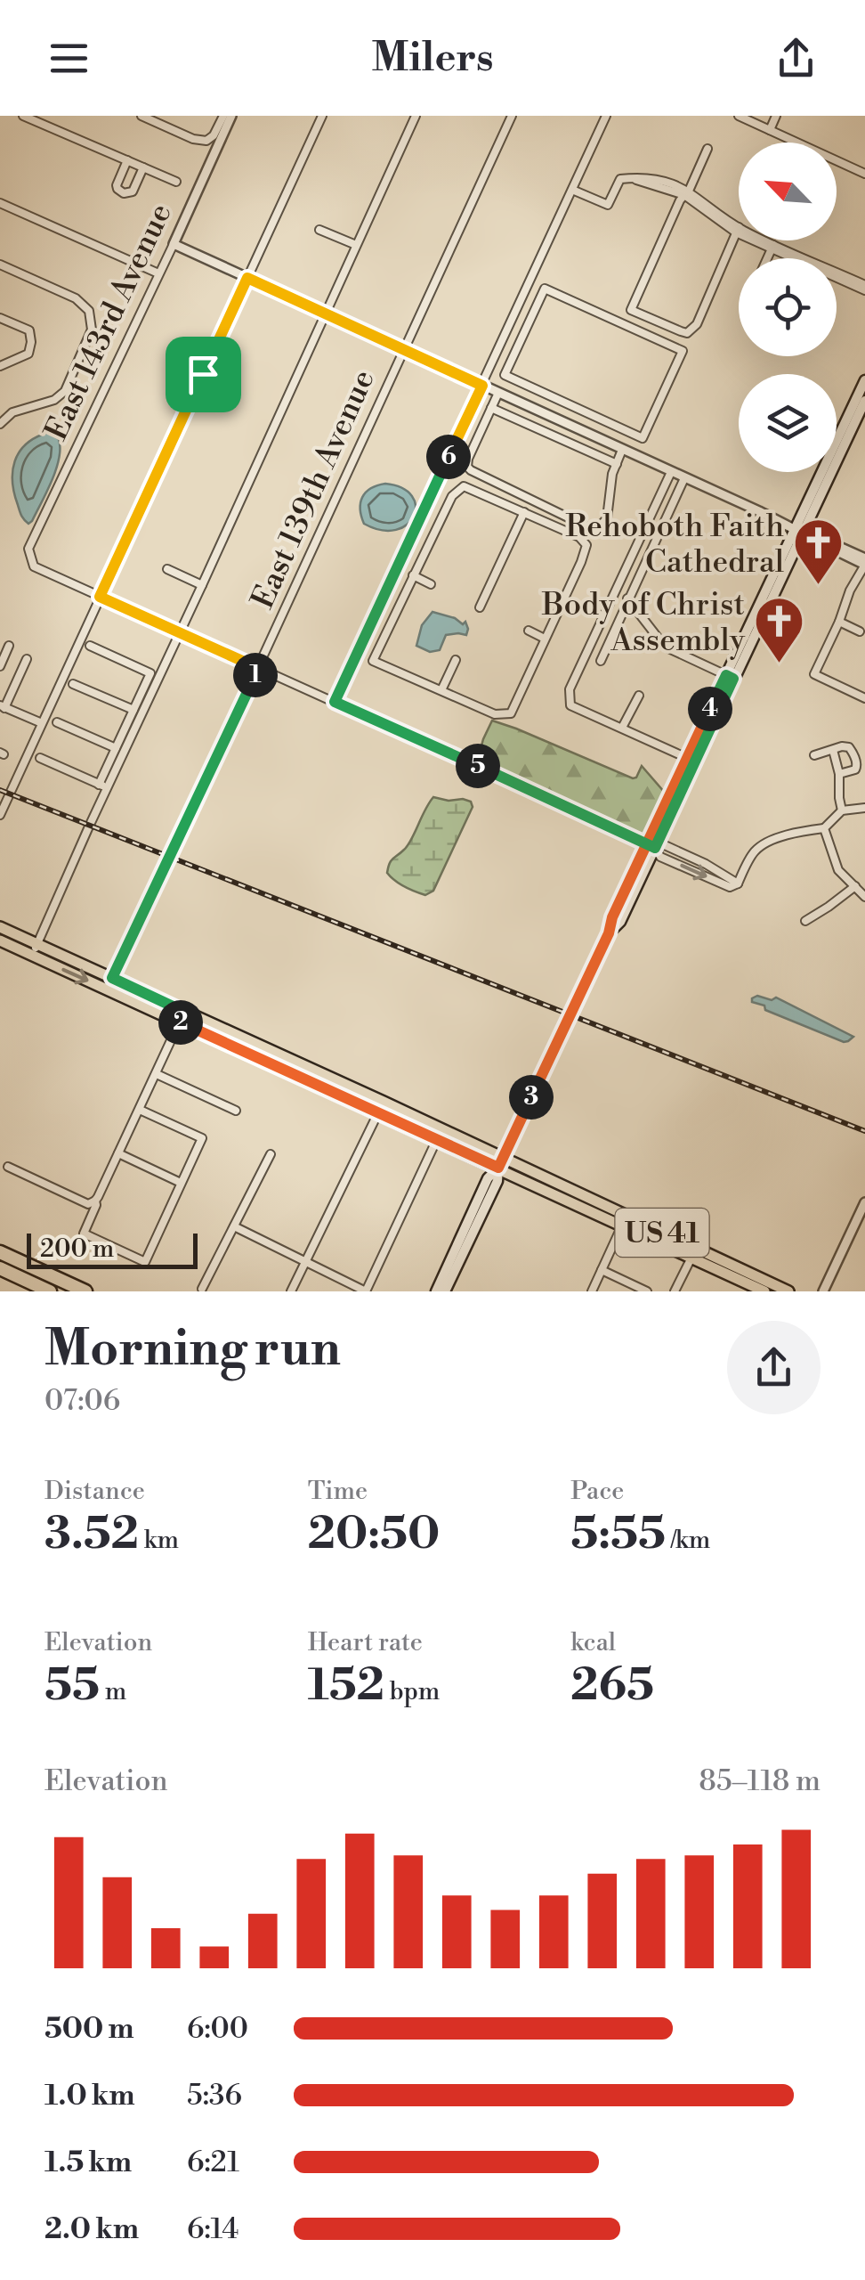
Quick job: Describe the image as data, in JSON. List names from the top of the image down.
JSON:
{
  "streets": {
    "main road": ["US 41"],
    "street": ["East 143rd Avenue", "East 139th Avenue"]
  },
  "crossings": [
    ["East 139th Avenue", "US 41"]
  ],
  "places": {
    "church": ["Rehoboth Faith Cathedral", "Body of Christ Assembly"]
  },
  "scale_bar": "200 m",
  "north": "top left",
  "page": {
    "header": "Milers",
    "pins": [
      "6",
      "1",
      "4",
      "5",
      "2",
      "3"
    ],
    "scale": "200 m",
    "heading": ["Morning run", "07:06"],
    "stats": [
      ["Distance", "3.52 km"],
      ["Time", "20:50"],
      ["Pace", "5:55 /km"],
      ["Elevation", "55 m"],
      ["Heart rate", "152 bpm"],
      ["kcal", "265"]
    ],
    "chart": ["Elevation", "85–118 m"],
    "list": [
      {
        "name": "500 m",
        "note": "6:00"
      },
      {
        "name": "1.0 km",
        "note": "5:36"
      },
      {
        "name": "1.5 km",
        "note": "6:21"
      },
      {
        "name": "2.0 km",
        "note": "6:14"
      }
    ]
  }
}
